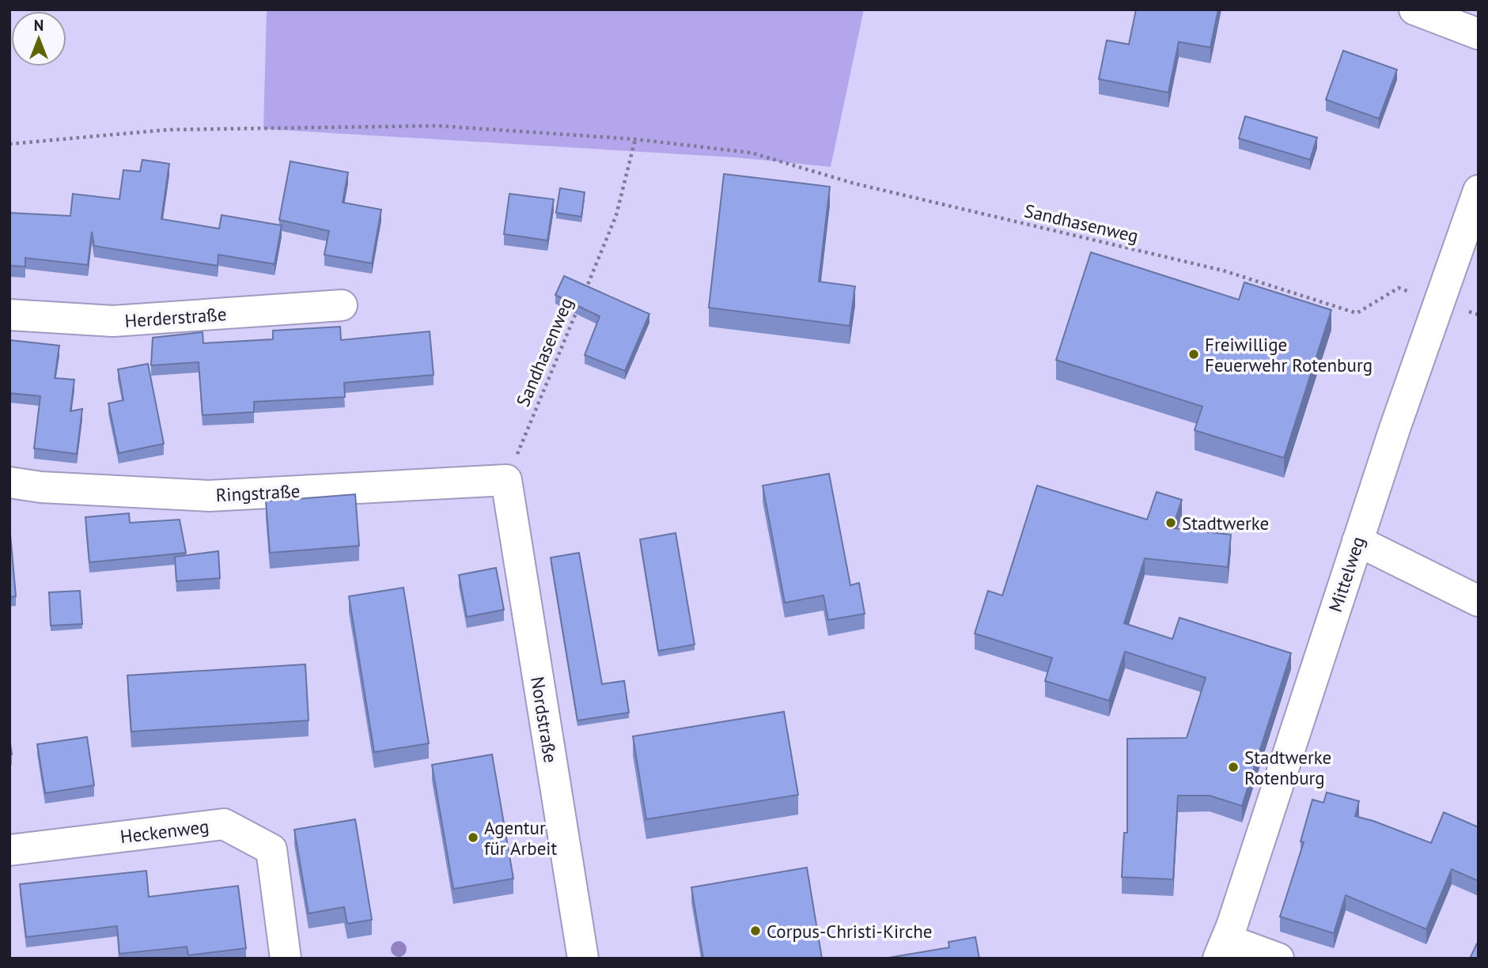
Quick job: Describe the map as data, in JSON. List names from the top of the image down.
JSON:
{
  "streets": {
    "street": [
      "Herderstraße",
      "Ringstraße",
      "Mittelweg",
      "Nordstraße",
      "Heckenweg"
    ],
    "path": ["Sandhasenweg"]
  },
  "crossings": [
    ["Sandhasenweg", "Ringstraße"],
    ["Sandhasenweg", "Nordstraße"],
    ["Ringstraße", "Nordstraße"]
  ],
  "places": [
    "Freiwillige Feuerwehr Rotenburg",
    "Stadtwerke",
    "Stadtwerke Rotenburg",
    "Agentur für Arbeit",
    "Corpus-Christi-Kirche"
  ],
  "north": "top"
}
